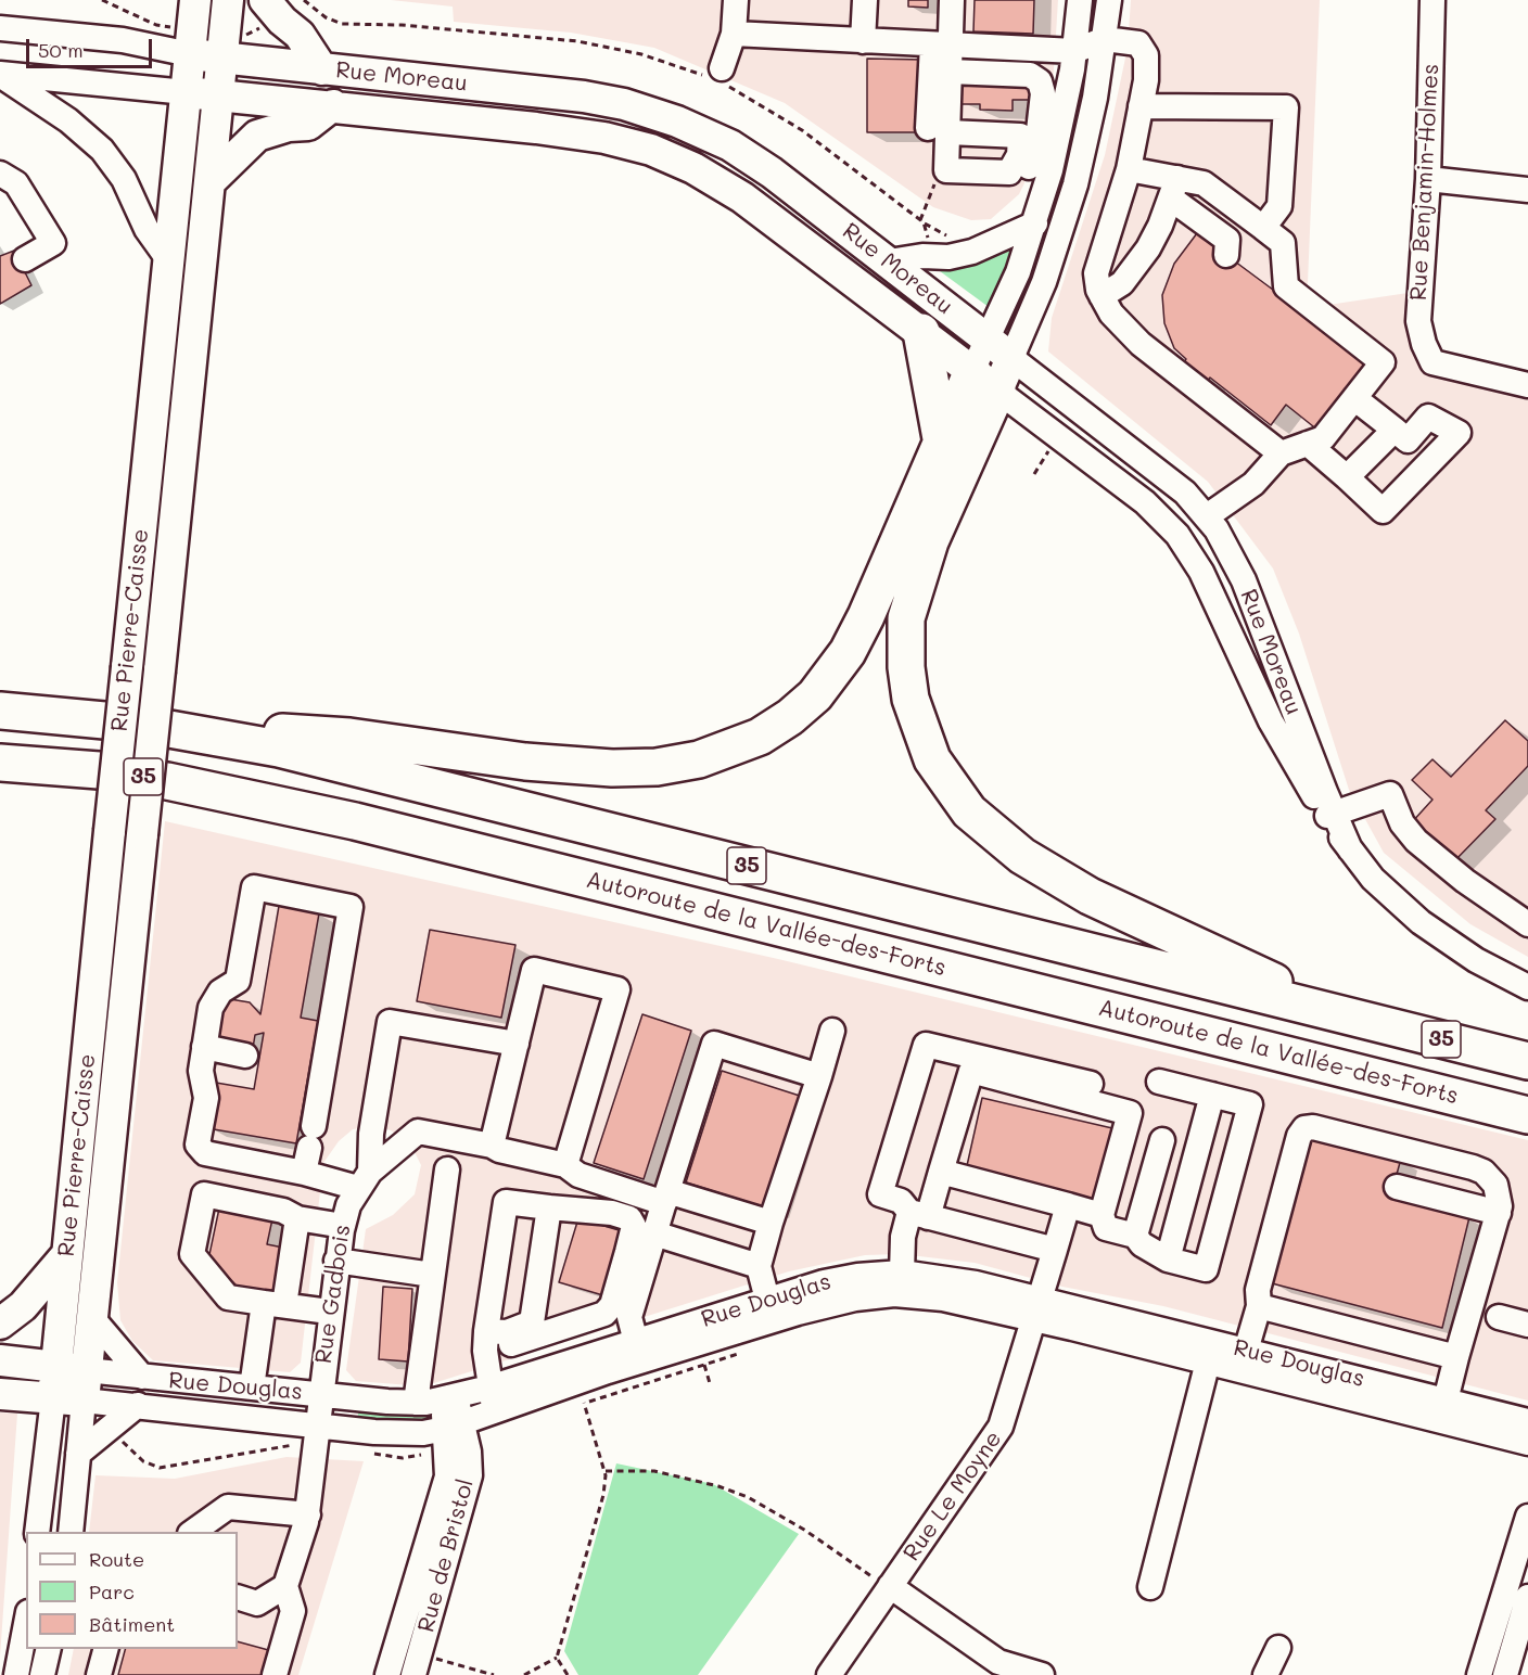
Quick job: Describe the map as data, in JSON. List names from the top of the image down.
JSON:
{
  "streets": {
    "highway": ["35", "Autoroute de la Vallée-des-Forts"],
    "main road": ["Rue Moreau", "Rue Pierre-Caisse", "Rue Douglas"],
    "street": [
      "Rue Benjamin-Holmes",
      "Rue Gadbois",
      "Rue Le Moyne",
      "Rue de Bristol"
    ]
  },
  "crossings": [
    ["Rue Moreau", "Rue Pierre-Caisse"],
    ["Rue Pierre-Caisse", "Rue Douglas"],
    ["Rue Gadbois", "Rue Douglas"],
    ["Rue Douglas", "Rue Le Moyne"],
    ["Rue Douglas", "Rue de Bristol"]
  ],
  "legend": ["Route", "Parc", "Bâtiment"],
  "scale_bar": "50 m"
}
